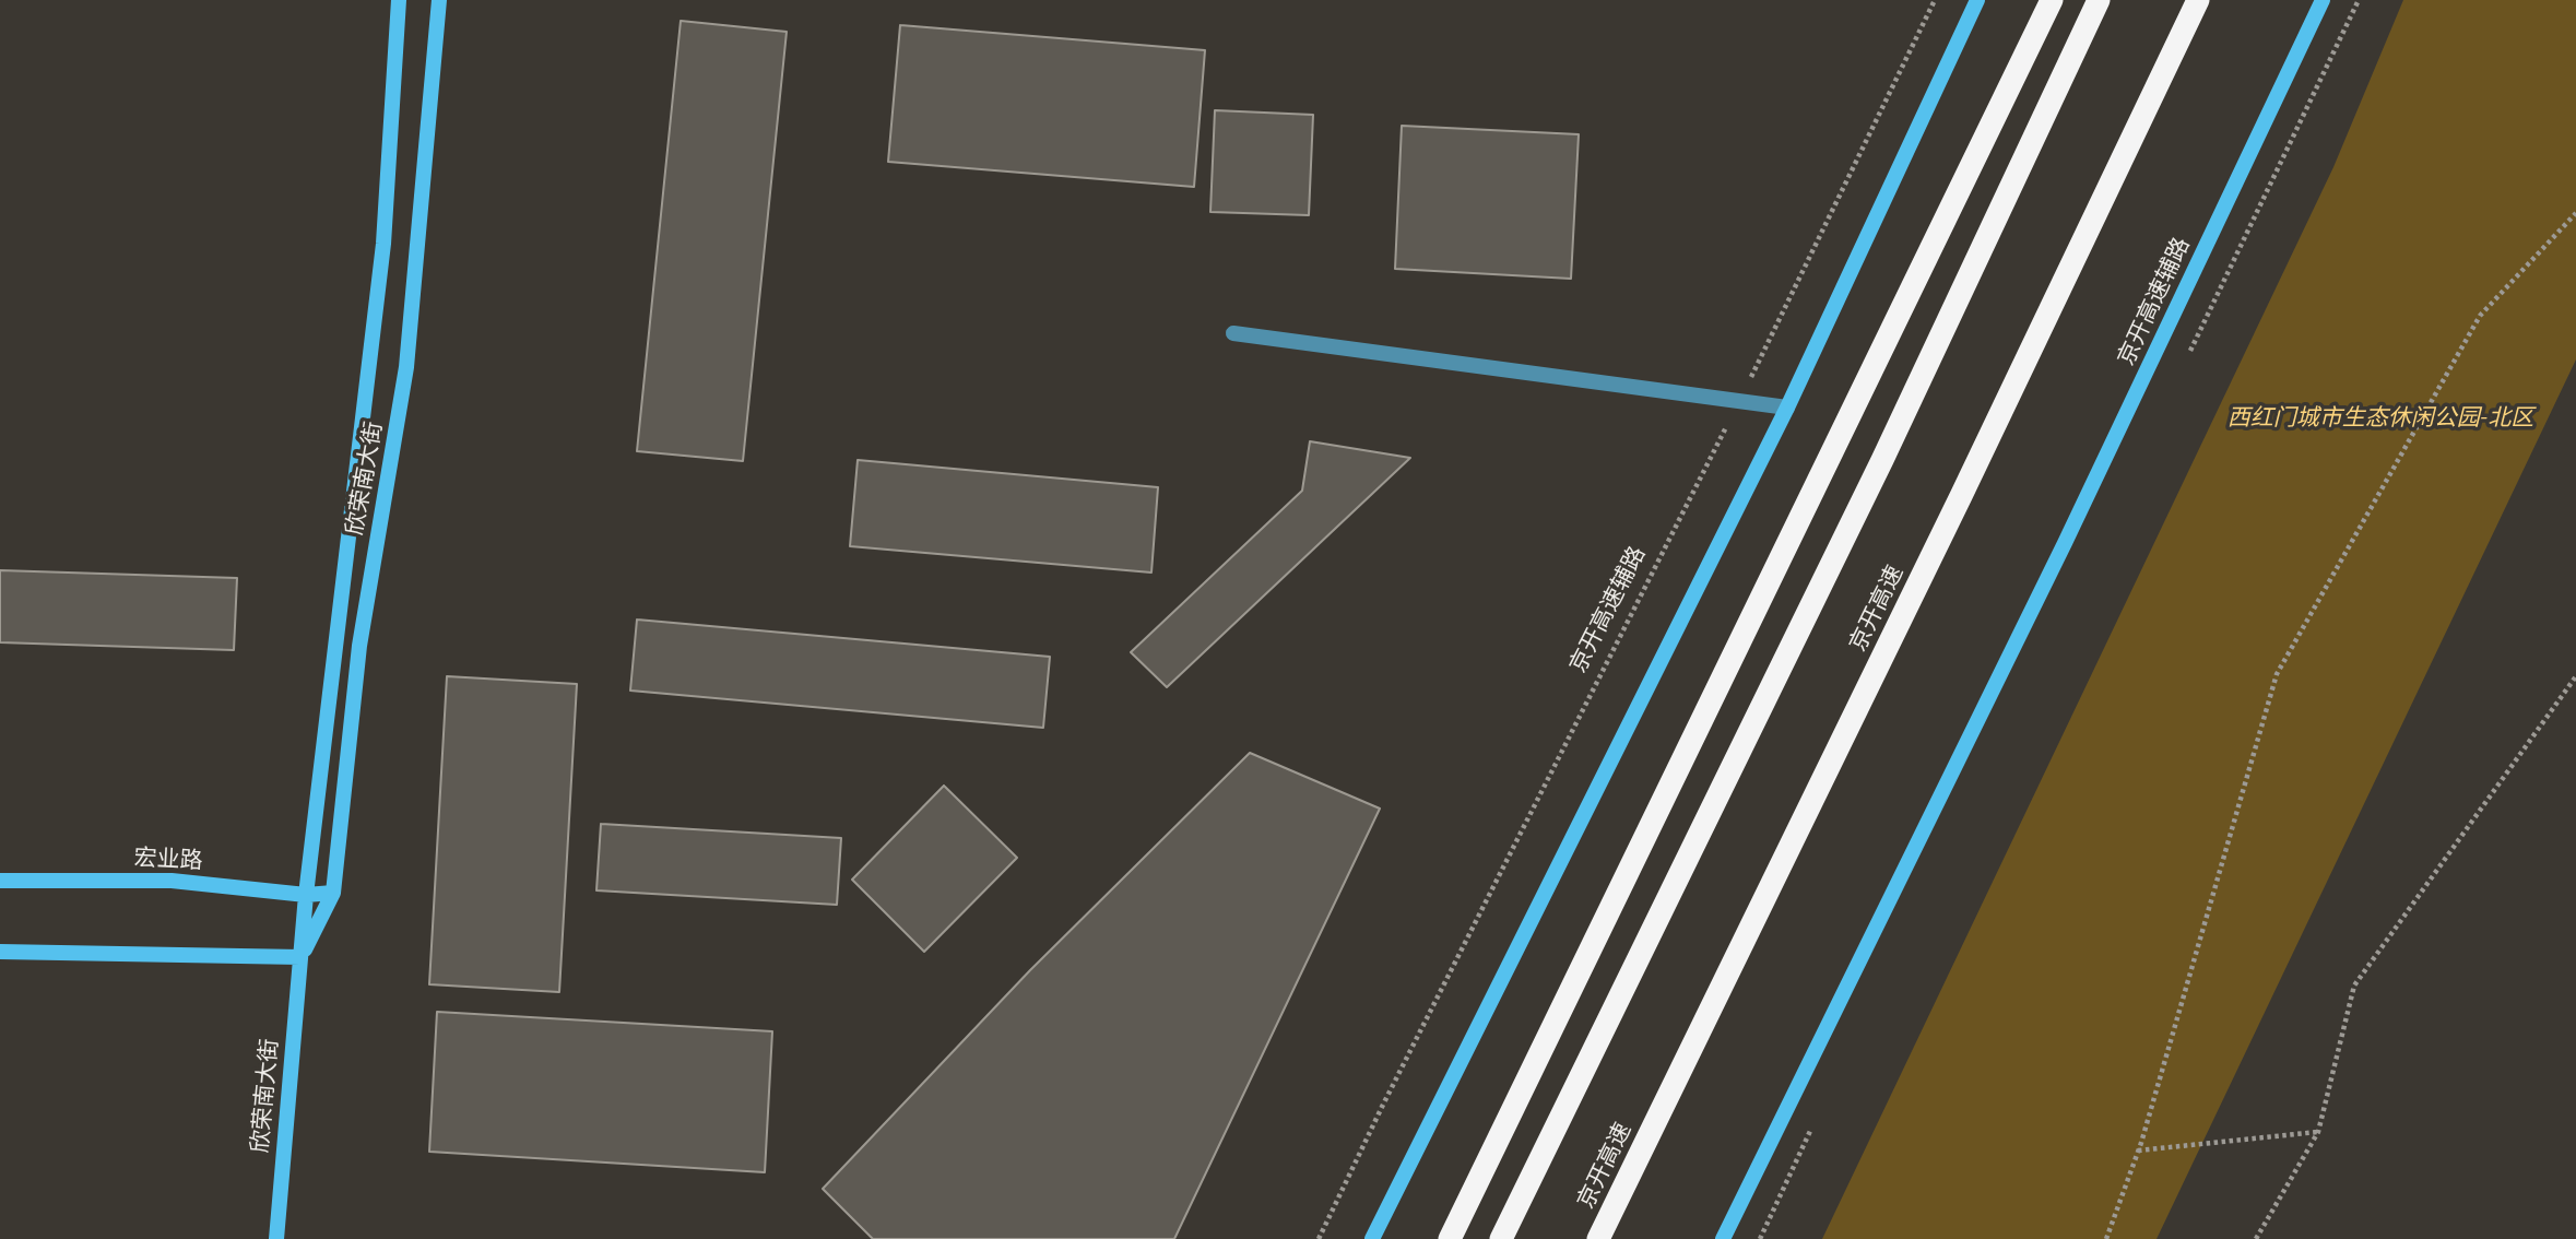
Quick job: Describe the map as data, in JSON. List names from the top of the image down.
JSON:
{
  "streets": {
    "highway": ["京开高速"],
    "street": ["京开高速辅路", "欣荣南大街", "宏业路"]
  },
  "crossings": [
    ["欣荣南大街", "宏业路"]
  ],
  "parks": ["西红门城市生态休闲公园-北区"]
}
